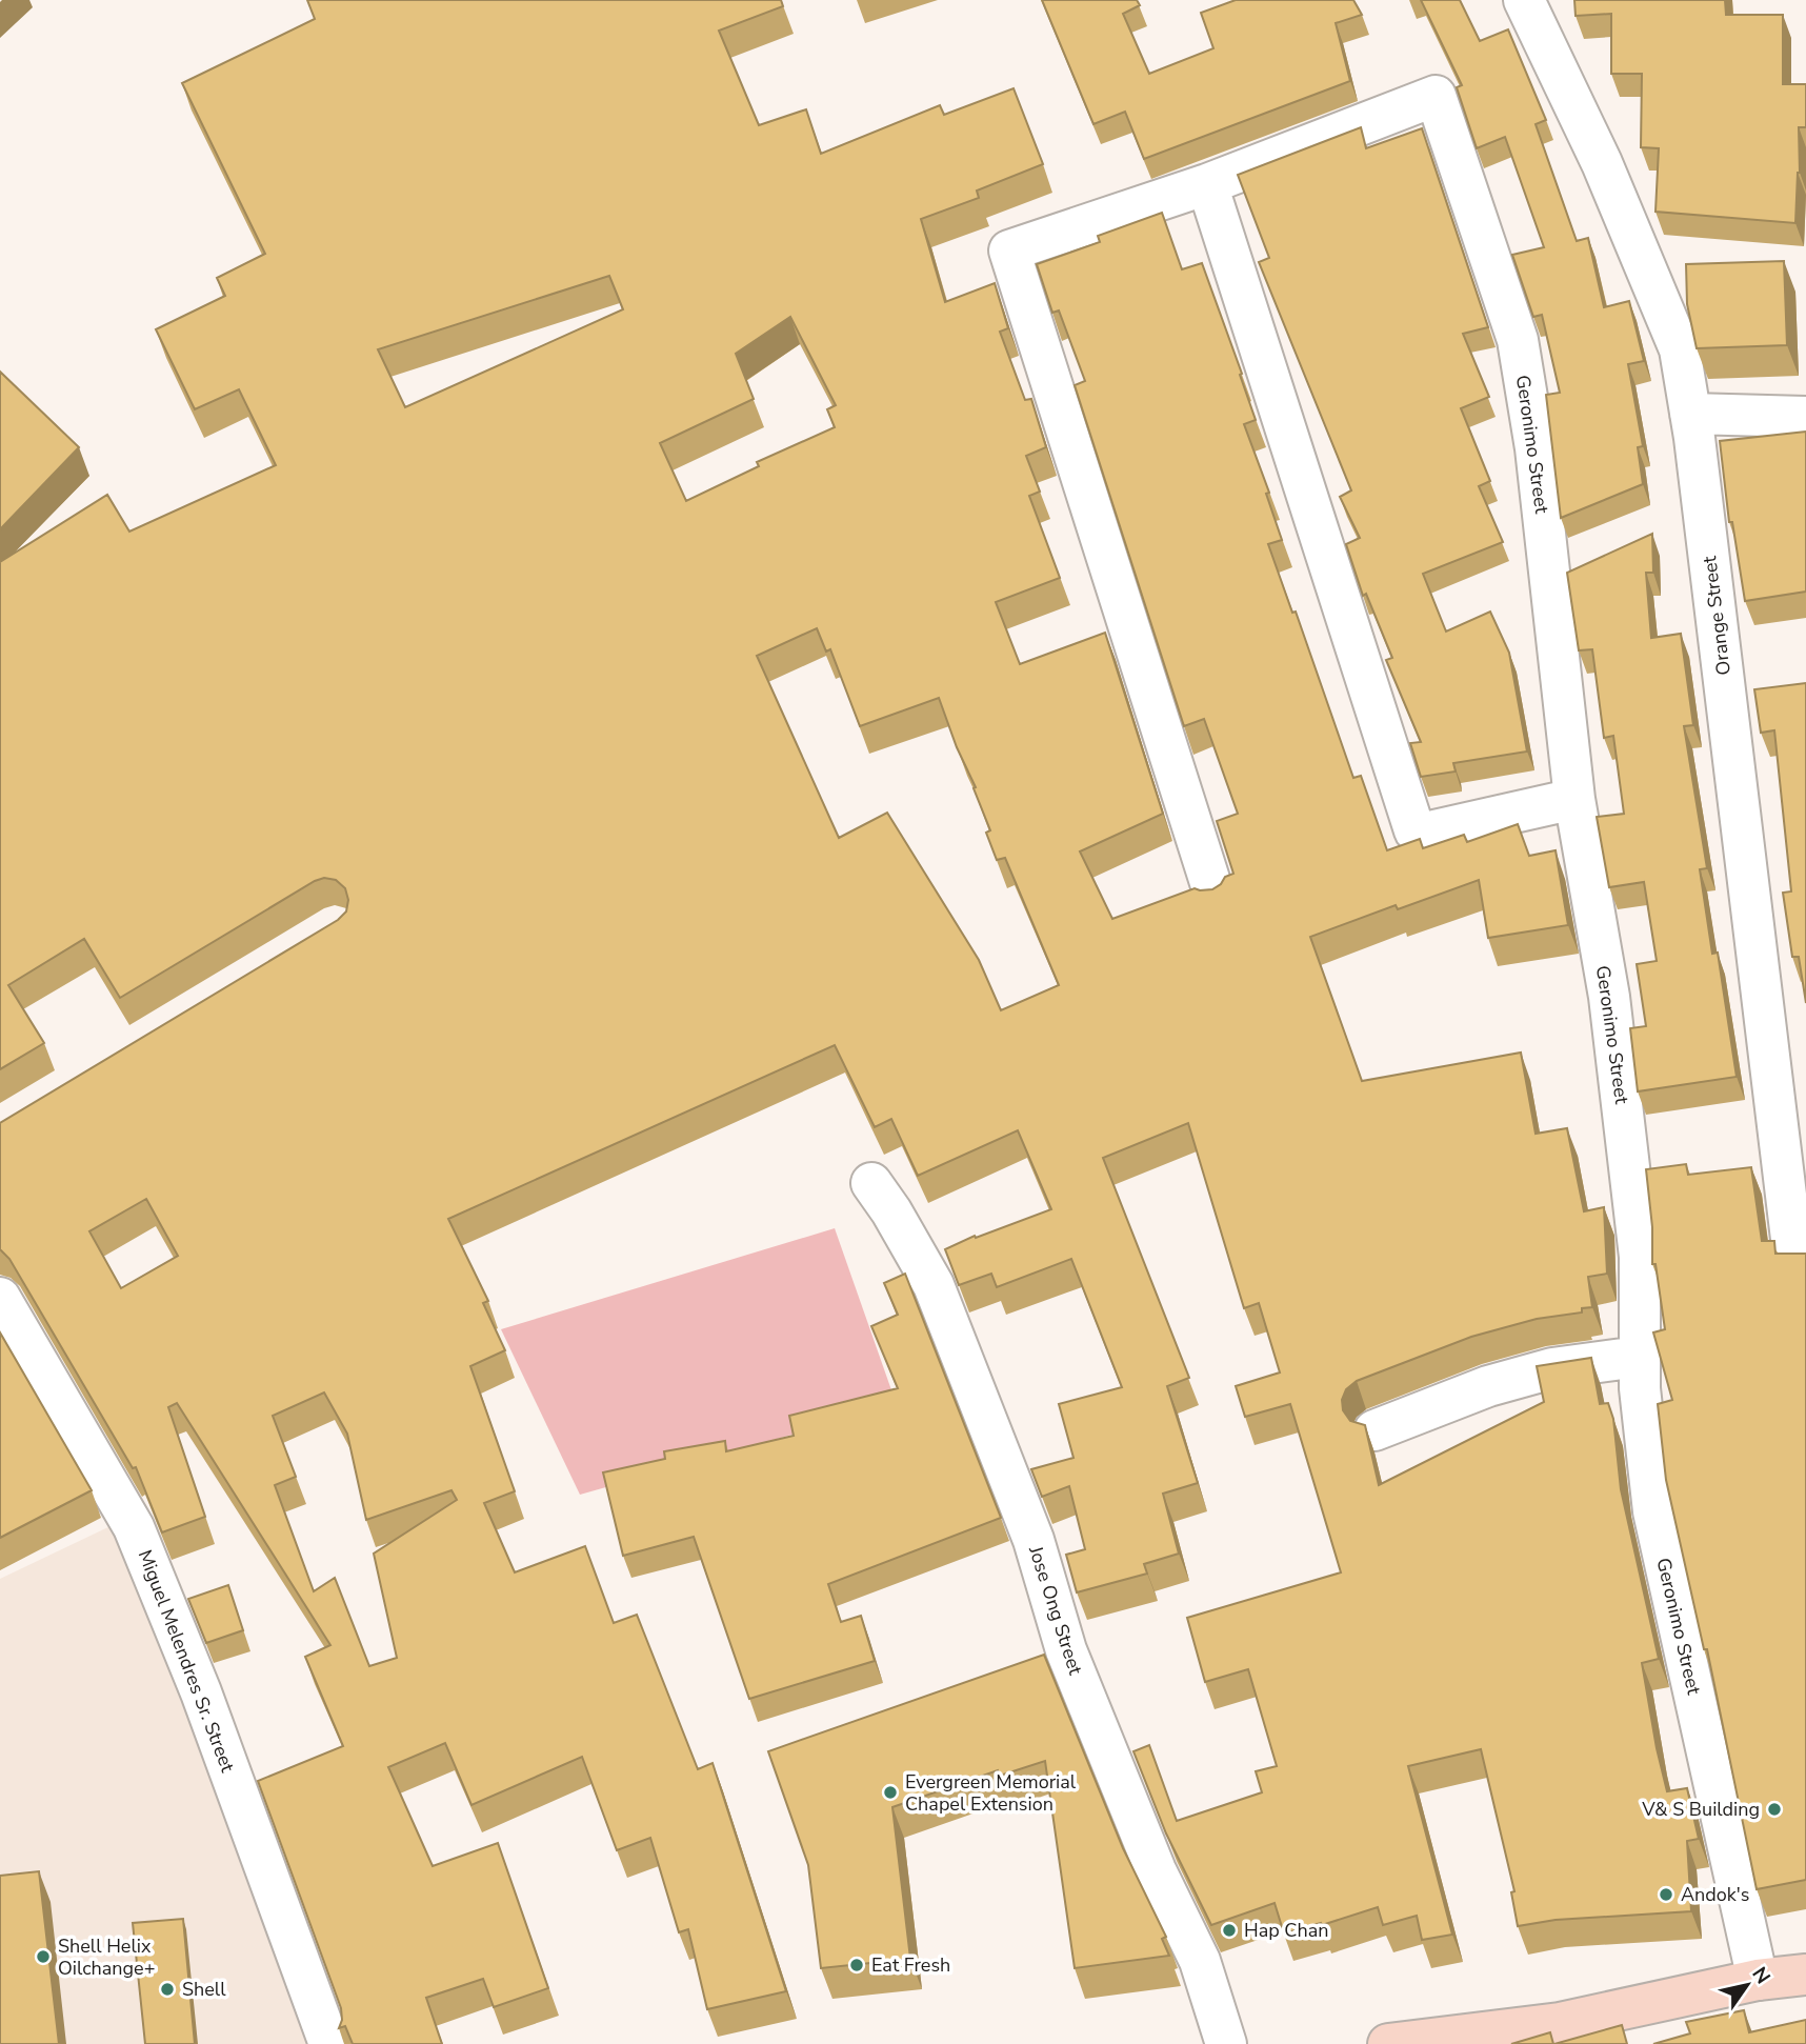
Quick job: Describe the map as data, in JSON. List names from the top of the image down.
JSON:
{
  "streets": {
    "street": [
      "Geronimo Street",
      "Orange Street",
      "Jose Ong Street",
      "Miguel Melendres Sr. Street"
    ]
  },
  "places": [
    "Evergreen Memorial Chapel Extension",
    "V& S Building",
    "Andok's",
    "Hap Chan",
    "Shell Helix Oilchange+",
    "Eat Fresh",
    "Shell"
  ],
  "north": "top right"
}
